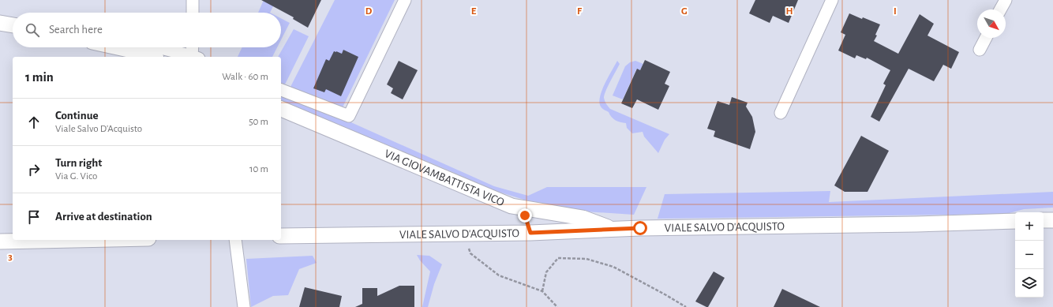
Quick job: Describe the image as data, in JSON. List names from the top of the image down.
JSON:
{
  "streets": {
    "street": ["VIA GIOVAMBATTISTA VICO", "VIALE SALVO D'ACQUISTO"]
  },
  "crossings": [
    ["VIA GIOVAMBATTISTA VICO", "VIALE SALVO D'ACQUISTO"]
  ],
  "north": "bottom right",
  "page": {
    "search": "Search here",
    "heading": ["1 min", "Walk · 60 m"],
    "list": [
      ["Continue", "Viale Salvo D'Acquisto", "50 m"],
      ["Turn right", "Via G. Vico", "10 m"],
      "Arrive at destination"
    ],
    "map_buttons": ["+", "−"]
  },
  "grid": {
    "columns": [
      "D",
      "E",
      "F",
      "G",
      "H",
      "I"
    ],
    "rows": ["3"]
  }
}
